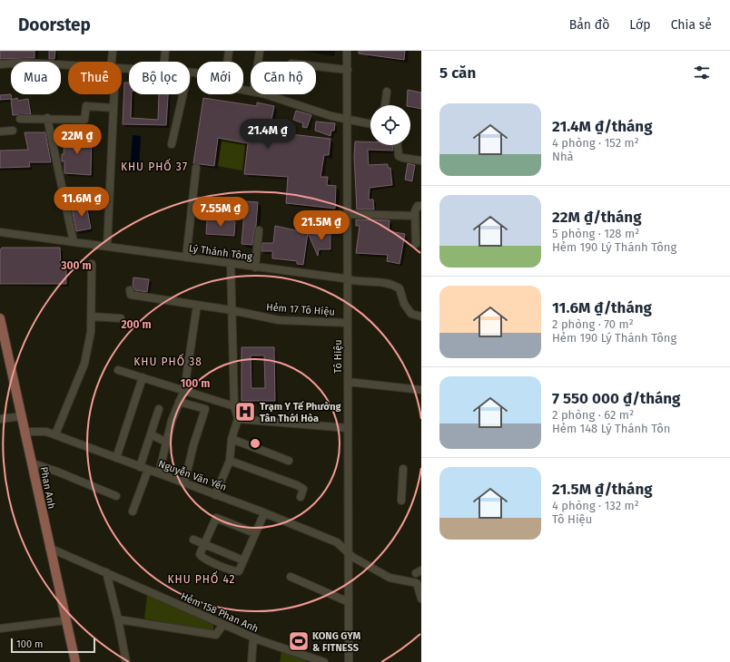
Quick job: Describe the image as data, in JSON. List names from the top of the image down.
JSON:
{
  "streets": {
    "main road": ["Phan Anh"],
    "street": [
      "Lý Thánh Tông",
      "Hẻm 17 Tô Hiệu",
      "Tô Hiệu",
      "Nguyễn Văn Yến",
      "Hẻm 158 Phan Anh"
    ]
  },
  "crossings": [
    ["Lý Thánh Tông", "Tô Hiệu"],
    ["Hẻm 17 Tô Hiệu", "Tô Hiệu"],
    ["Tô Hiệu", "Nguyễn Văn Yến"],
    ["Nguyễn Văn Yến", "Phan Anh"],
    ["Phan Anh", "Hẻm 158 Phan Anh"]
  ],
  "districts": ["KHU PHỐ 37", "KHU PHỐ 38", "KHU PHỐ 42"],
  "places": {
    "hospital": ["Trạm Y Tế Phường Tân Thới Hòa"],
    "sports": ["KONG GYM & FITNESS"]
  },
  "scale_bar": "100 m",
  "page": {
    "header": "Doorstep",
    "nav": ["Bản đồ", "Lớp", "Chia sẻ"],
    "heading": "5 căn",
    "chip": [
      "Mua",
      "Thuê",
      "Bộ lọc",
      "Mới",
      "Căn hộ"
    ],
    "list": [
      {
        "name": "21.4M ₫/tháng",
        "note": "4 phòng · 152 m² · Nhà"
      },
      {
        "name": "22M ₫/tháng",
        "note": "5 phòng · 128 m² · Hẻm 190 Lý Thánh Tông"
      },
      {
        "name": "11.6M ₫/tháng",
        "note": "2 phòng · 70 m² · Hẻm 190 Lý Thánh Tông"
      },
      {
        "name": "7 550 000 ₫/tháng",
        "note": "2 phòng · 62 m² · Hẻm 148 Lý Thánh Tôn"
      },
      {
        "name": "21.5M ₫/tháng",
        "note": "4 phòng · 132 m² · Tô Hiệu"
      }
    ],
    "price": [
      "21.4M ₫",
      "22M ₫",
      "11.6M ₫",
      "7.55M ₫",
      "21.5M ₫"
    ],
    "scale": "100 m"
  },
  "rings": ["300 m", "200 m", "100 m"]
}
